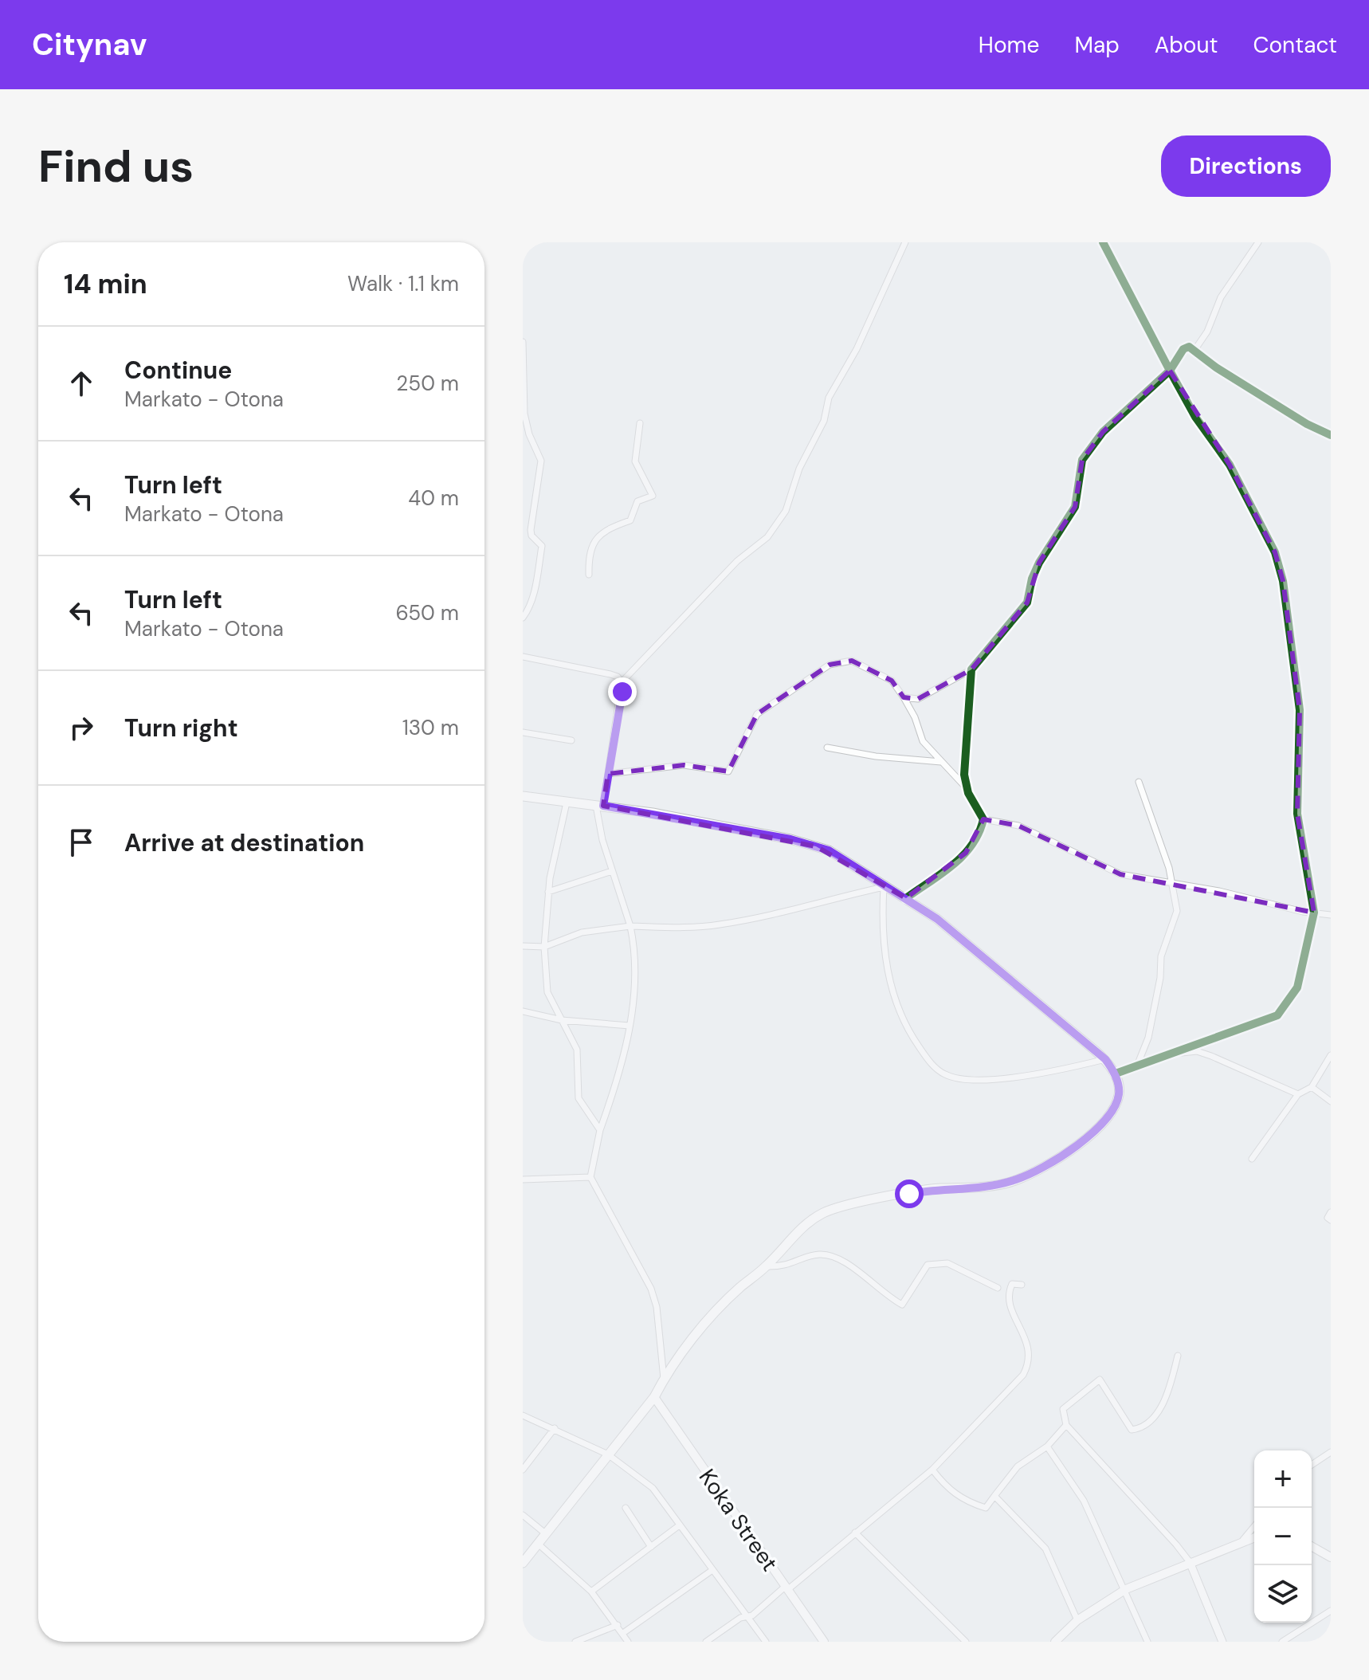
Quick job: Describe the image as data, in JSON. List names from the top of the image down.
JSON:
{
  "streets": {
    "main road": ["Koka Street"]
  },
  "page": {
    "header": "Citynav",
    "nav": [
      "Home",
      "Map",
      "About",
      "Contact"
    ],
    "buttons": "Directions",
    "title": "Find us",
    "heading": ["14 min", "Walk · 1.1 km"],
    "list": [
      ["Continue", "Markato - Otona", "250 m"],
      ["Turn left", "Markato - Otona", "40 m"],
      ["Turn left", "Markato - Otona", "650 m"],
      ["Turn right", "130 m"],
      "Arrive at destination"
    ],
    "map_buttons": ["+", "−"]
  }
}
